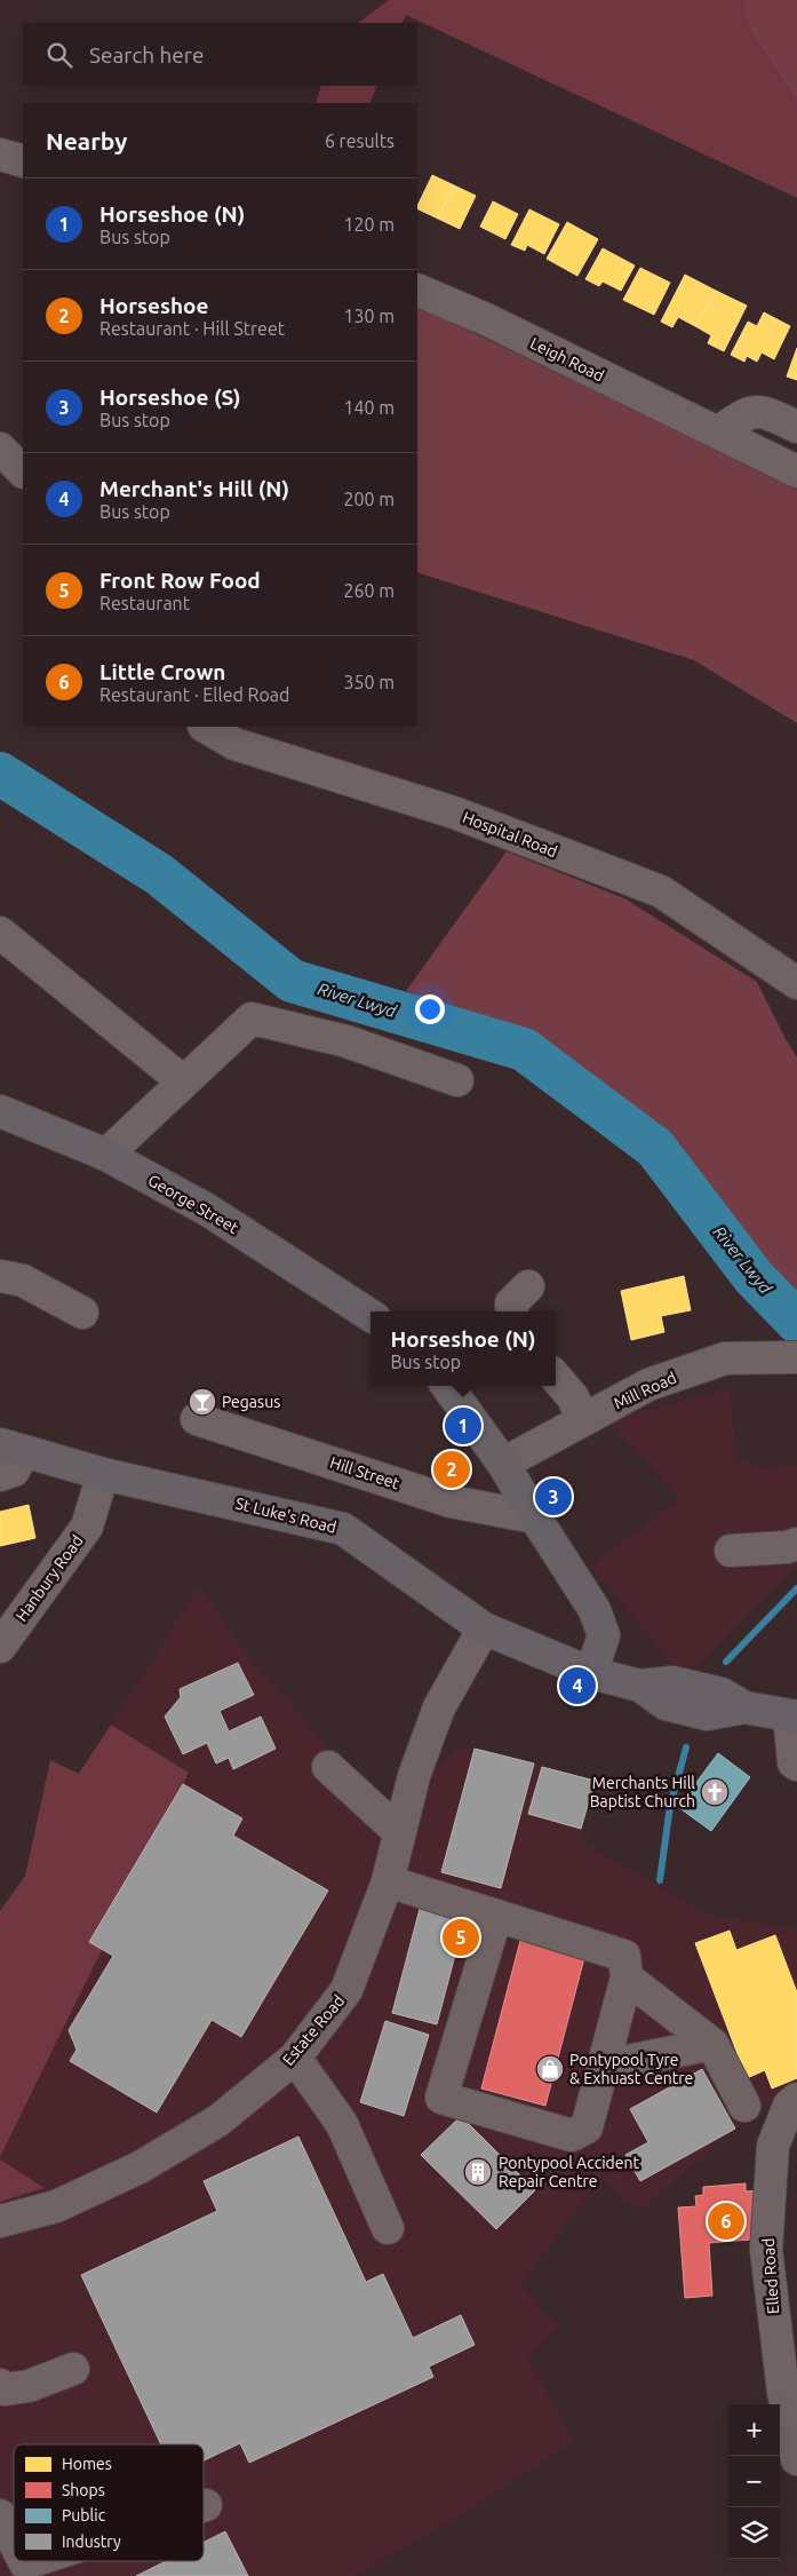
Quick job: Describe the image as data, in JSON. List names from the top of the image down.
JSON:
{
  "streets": {
    "main road": ["George Street", "St Luke's Road"],
    "street": [
      "Leigh Road",
      "Hospital Road",
      "Mill Road",
      "Hill Street",
      "Hanbury Road",
      "Estate Road",
      "Elled Road"
    ]
  },
  "crossings": [
    ["St Luke's Road", "Hanbury Road"],
    ["St Luke's Road", "Estate Road"]
  ],
  "water": ["River Lwyd"],
  "places": {
    "bar": ["Pegasus"],
    "church": ["Merchants Hill Baptist Church"],
    "shop": ["Pontypool Tyre & Exhuast Centre"],
    "building": ["Pontypool Accident Repair Centre"]
  },
  "legend": [
    "Homes",
    "Shops",
    "Public",
    "Industry"
  ],
  "page": {
    "search": "Search here",
    "heading": ["Nearby", "6 results"],
    "list": [
      {
        "mark": "1",
        "name": "Horseshoe (N)",
        "note": "Bus stop",
        "value": "120 m"
      },
      {
        "mark": "2",
        "name": "Horseshoe",
        "note": "Restaurant · Hill Street",
        "value": "130 m"
      },
      {
        "mark": "3",
        "name": "Horseshoe (S)",
        "note": "Bus stop",
        "value": "140 m"
      },
      {
        "mark": "4",
        "name": "Merchant's Hill (N)",
        "note": "Bus stop",
        "value": "200 m"
      },
      {
        "mark": "5",
        "name": "Front Row Food",
        "note": "Restaurant",
        "value": "260 m"
      },
      {
        "mark": "6",
        "name": "Little Crown",
        "note": "Restaurant · Elled Road",
        "value": "350 m"
      }
    ],
    "popup": ["Horseshoe (N)", "Bus stop"],
    "pins": [
      "1",
      "2",
      "3",
      "4",
      "5",
      "6"
    ],
    "map_buttons": ["+", "−"]
  }
}
